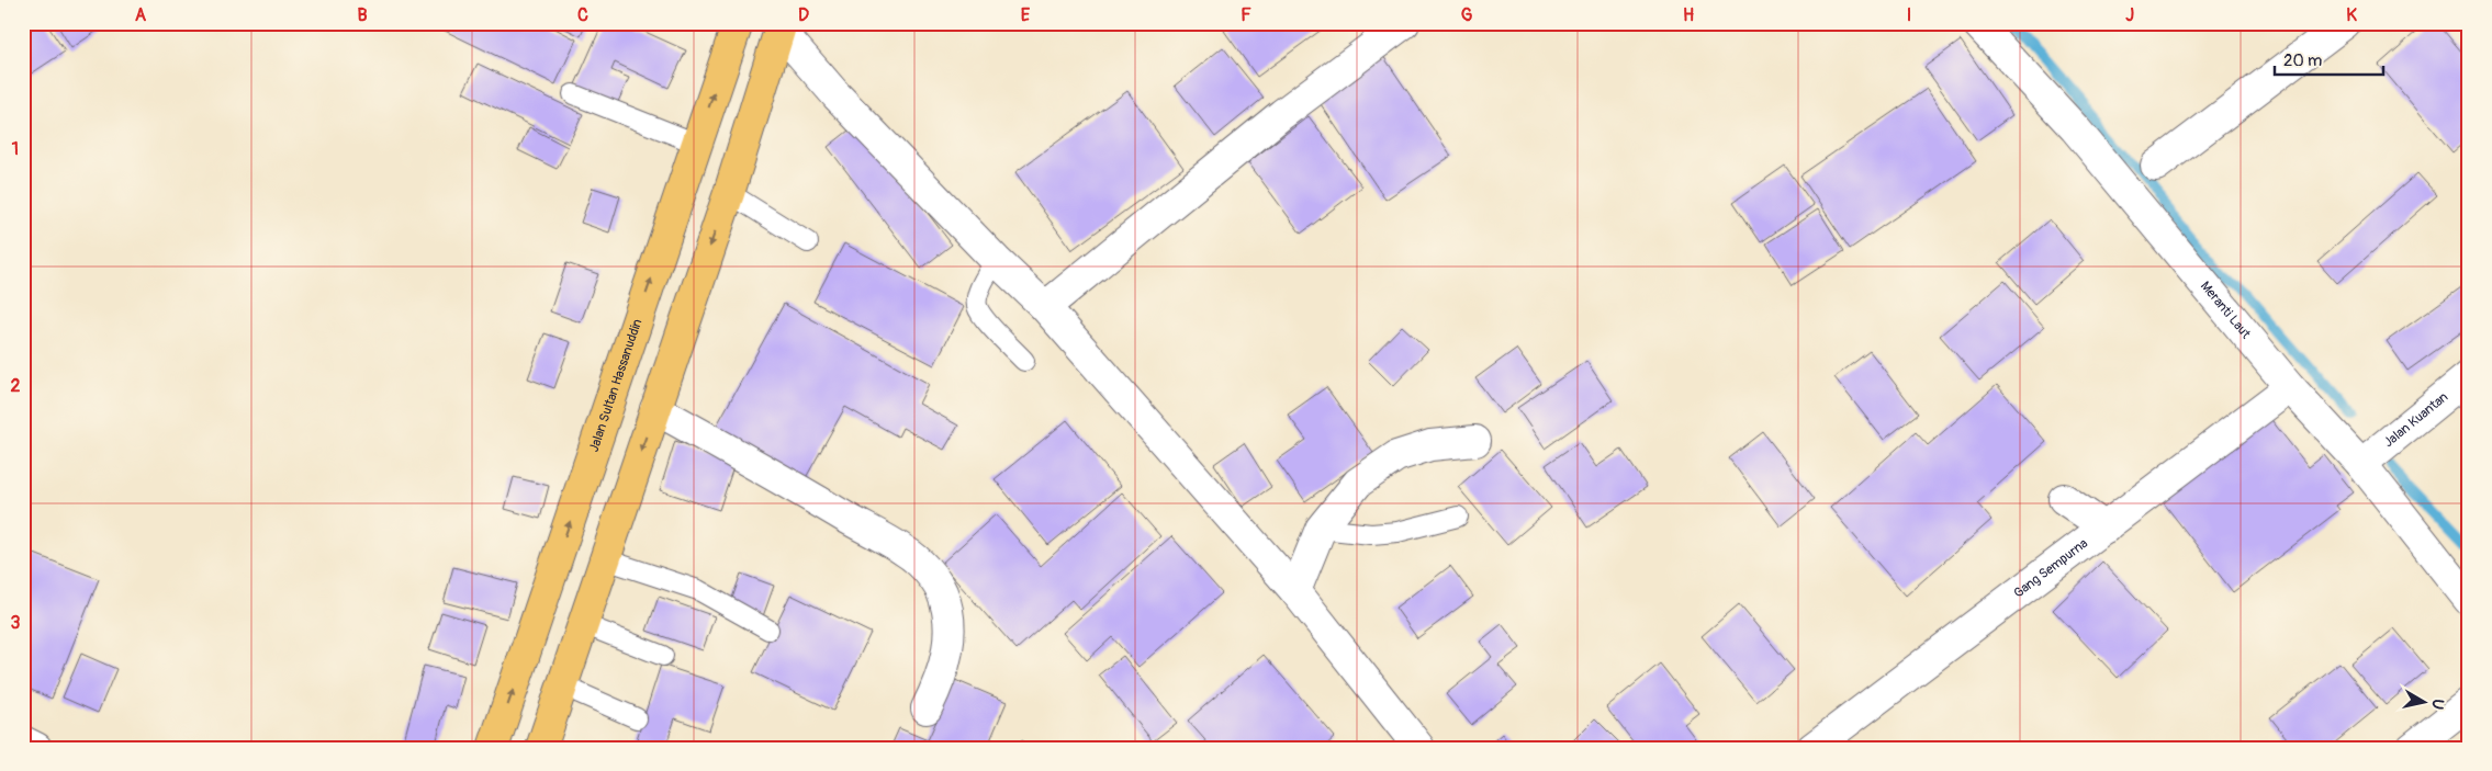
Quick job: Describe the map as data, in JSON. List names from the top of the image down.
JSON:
{
  "streets": {
    "main road": ["Jalan Sultan Hassanuddin"],
    "street": ["Meranti Laut", "Jalan Kuantan", "Gang Sempurna"]
  },
  "crossings": [
    ["Meranti Laut", "Jalan Kuantan"],
    ["Meranti Laut", "Gang Sempurna"]
  ],
  "scale_bar": "20 m",
  "north": "right",
  "grid": {
    "columns": [
      "A",
      "B",
      "C",
      "D",
      "E",
      "F",
      "G",
      "H",
      "I",
      "J",
      "K"
    ],
    "rows": ["1", "2", "3"]
  }
}
